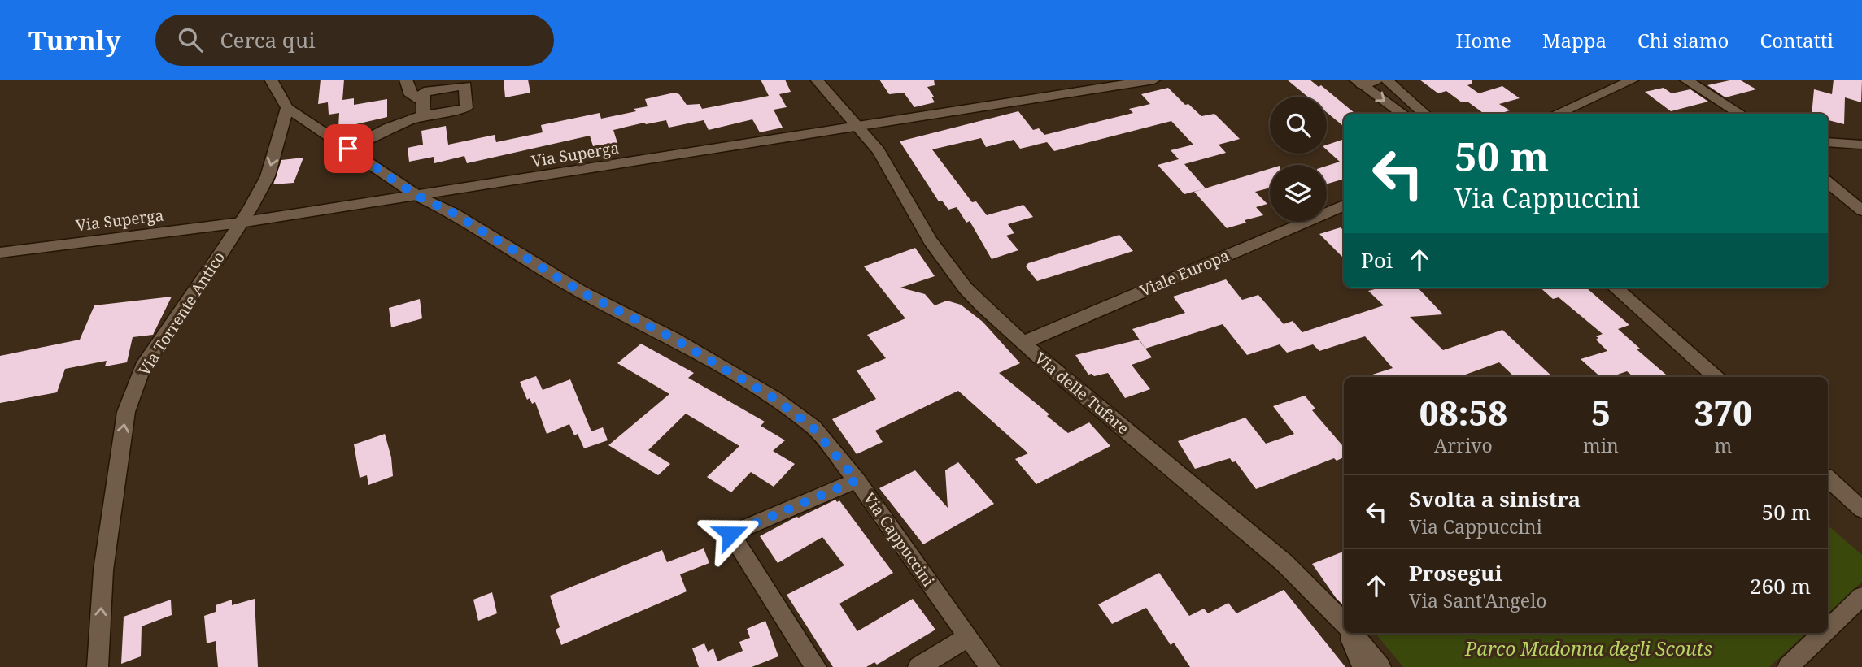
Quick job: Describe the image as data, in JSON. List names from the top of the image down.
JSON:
{
  "streets": {
    "street": [
      "Via Superga",
      "Viale Europa",
      "Via Torrente Antico",
      "Via delle Tufare",
      "Via Cappuccini"
    ]
  },
  "crossings": [
    ["Via Superga", "Via Torrente Antico"],
    ["Via Superga", "Via delle Tufare"],
    ["Via Superga", "Via Cappuccini"],
    ["Viale Europa", "Via delle Tufare"],
    ["Via Torrente Antico", "Via Cappuccini"]
  ],
  "parks": ["Parco Madonna degli Scouts"],
  "page": {
    "header": "Turnly",
    "search": "Cerca qui",
    "nav": [
      "Home",
      "Mappa",
      "Chi siamo",
      "Contatti"
    ],
    "turn": ["50 m", "Via Cappuccini"],
    "then": "Poi",
    "eta": [
      "08:58",
      "Arrivo",
      "5",
      "min",
      "370",
      "m"
    ],
    "list": [
      {
        "name": "Svolta a sinistra",
        "note": "Via Cappuccini",
        "value": "50 m"
      },
      {
        "name": "Prosegui",
        "note": "Via Sant'Angelo",
        "value": "260 m"
      }
    ]
  }
}
